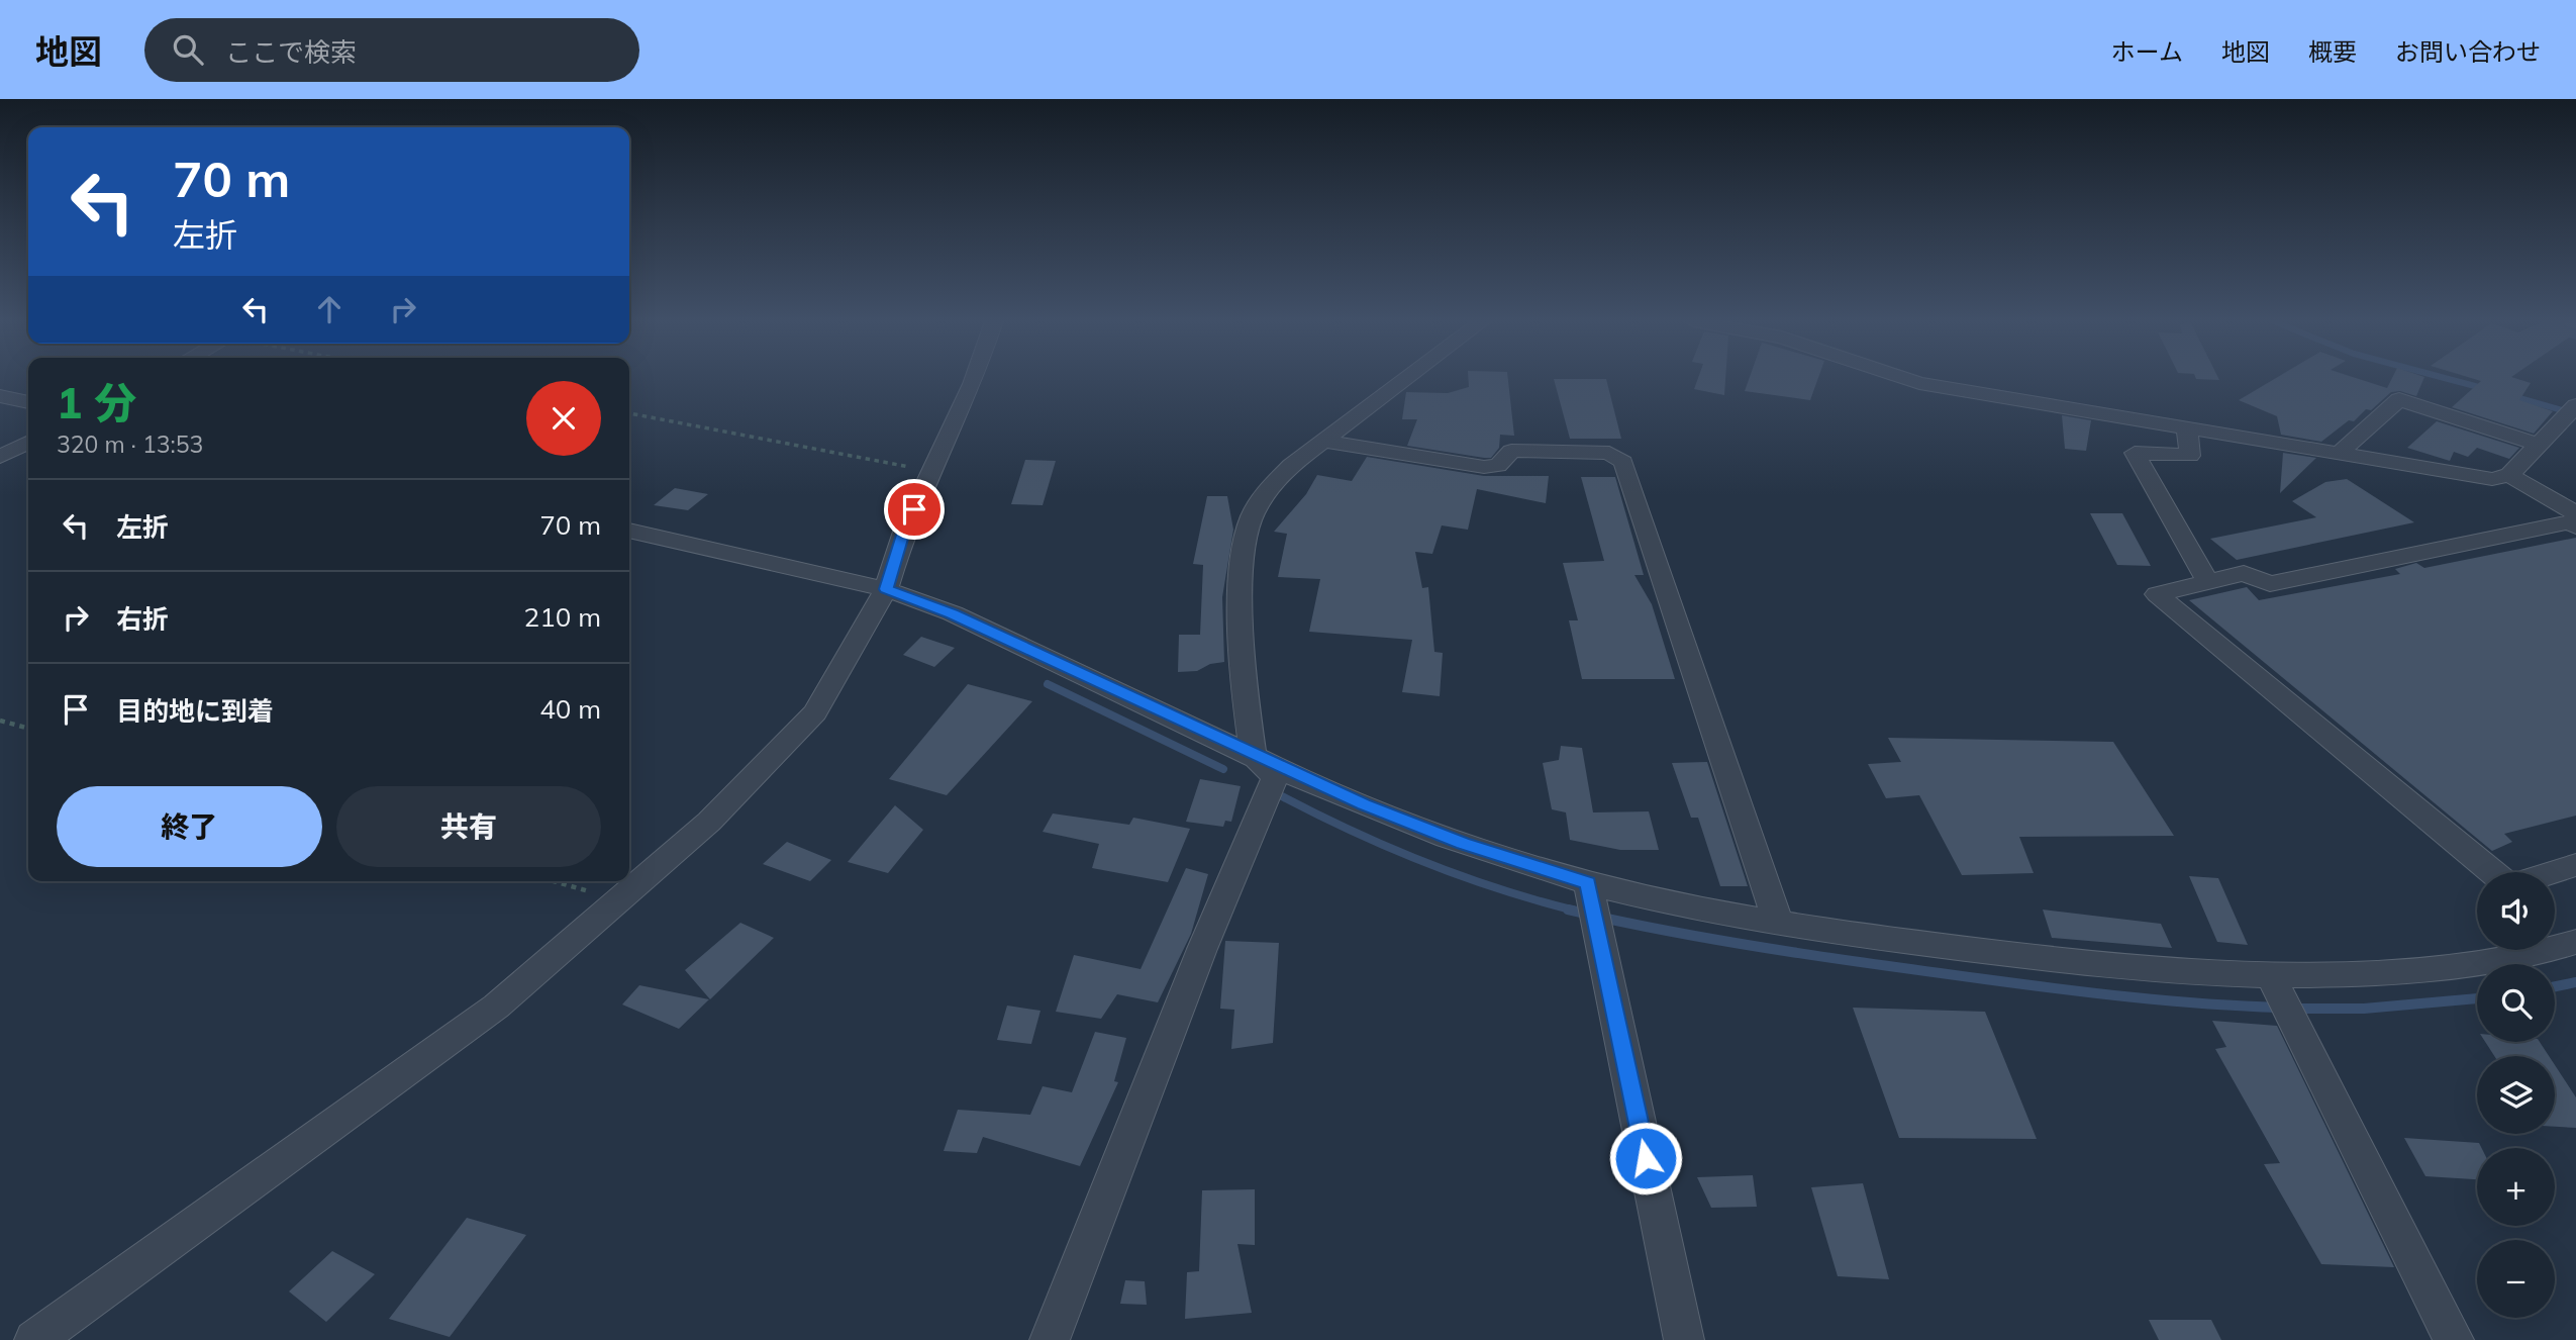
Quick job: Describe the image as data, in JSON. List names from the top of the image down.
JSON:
{
  "page": {
    "header": "地図",
    "search": "ここで検索",
    "nav": [
      "ホーム",
      "地図",
      "概要",
      "お問い合わせ"
    ],
    "turn": ["70 m", "左折"],
    "heading": ["1 分", "320 m · 13:53"],
    "list": [
      {
        "name": "左折",
        "value": "70 m"
      },
      {
        "name": "右折",
        "value": "210 m"
      },
      {
        "name": "目的地に到着",
        "value": "40 m"
      }
    ],
    "buttons": ["終了", "共有"],
    "map_buttons": ["+", "−"]
  }
}
